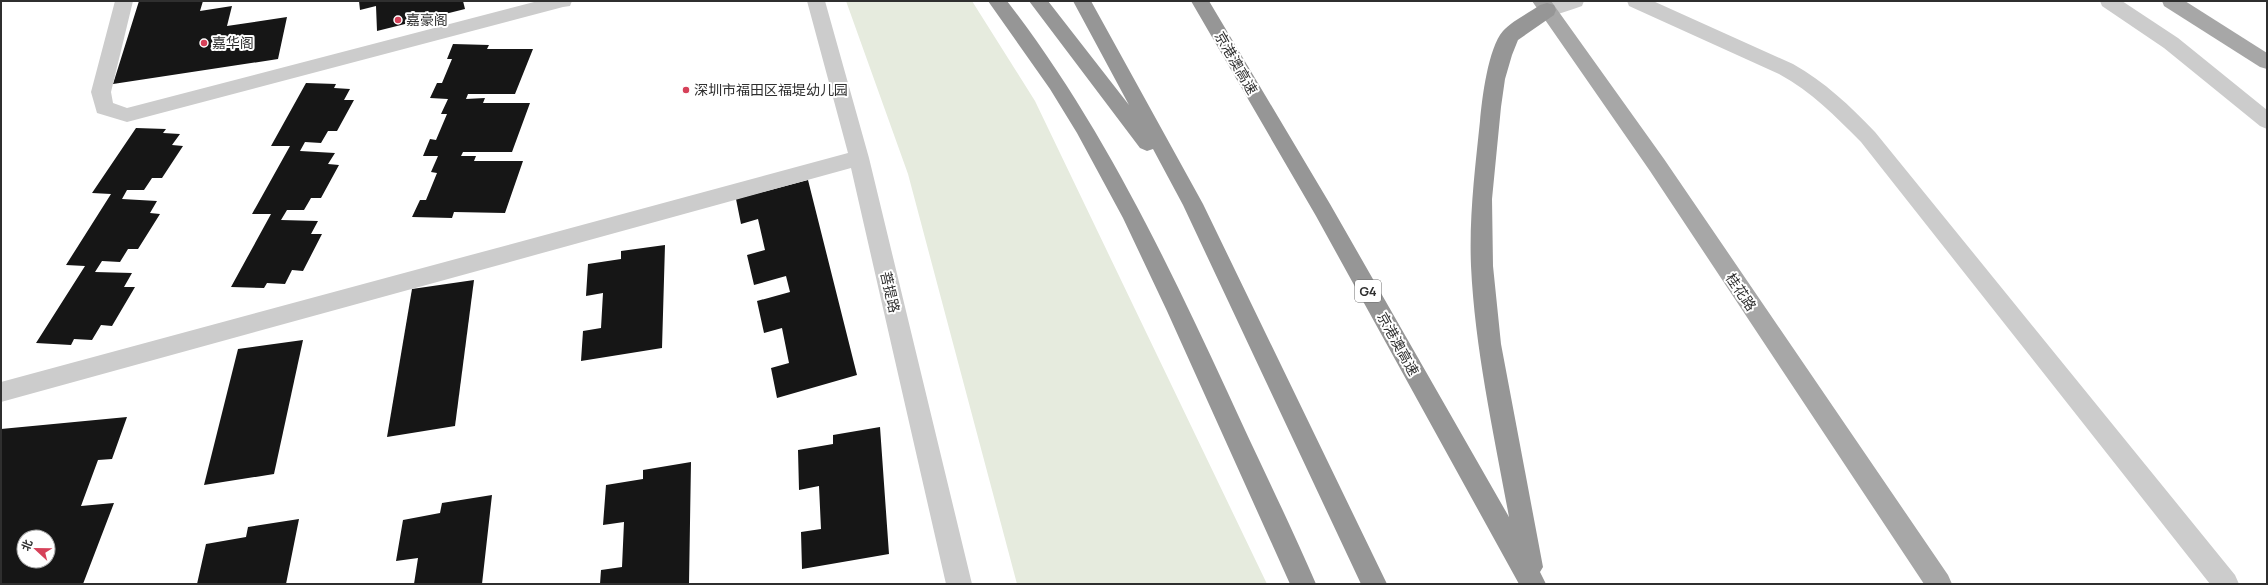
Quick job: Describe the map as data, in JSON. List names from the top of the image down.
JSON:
{
  "streets": {
    "highway": ["京港澳高速", "G4"],
    "main road": ["桂花路"],
    "street": ["菩提路"]
  },
  "places": ["嘉豪阁", "嘉华阁", "深圳市福田区福堤幼儿园"],
  "north": "left"
}
